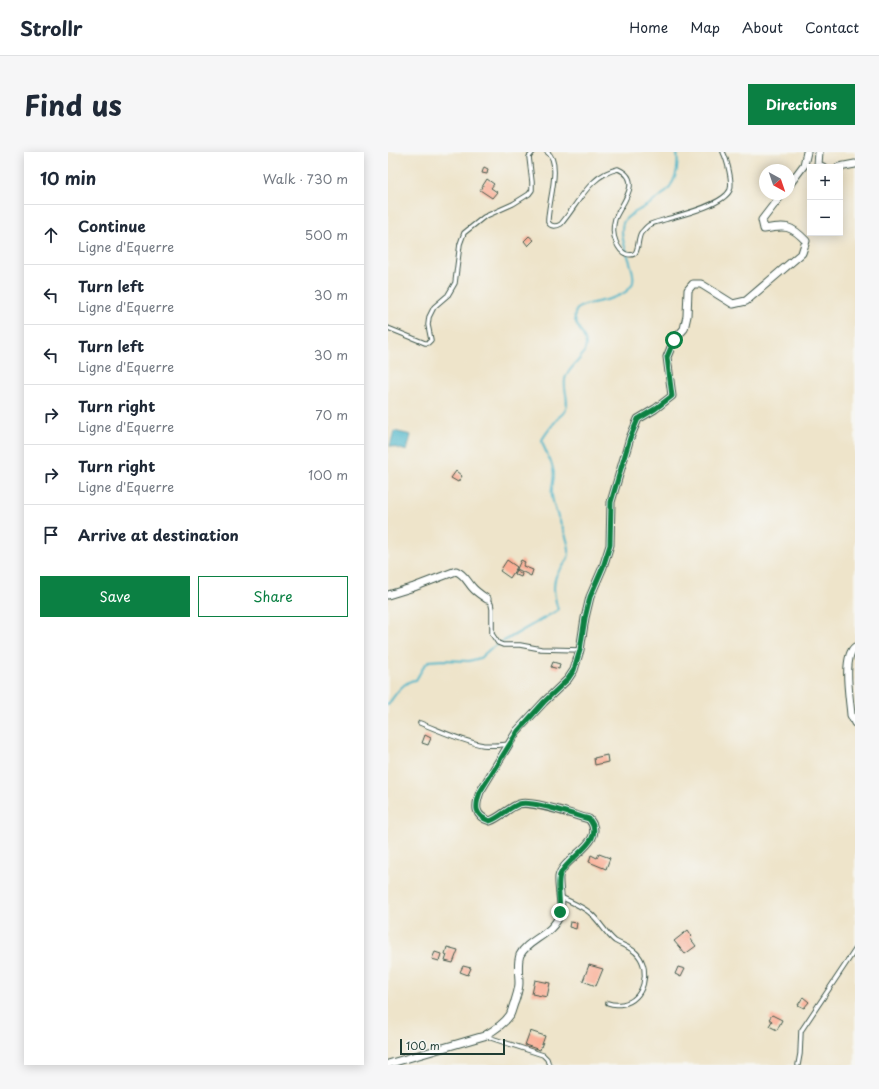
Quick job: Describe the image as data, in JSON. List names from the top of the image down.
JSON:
{
  "scale_bar": "100 m",
  "north": "bottom right",
  "page": {
    "header": "Strollr",
    "nav": [
      "Home",
      "Map",
      "About",
      "Contact"
    ],
    "title": "Find us",
    "buttons": [
      "Directions",
      ["Save", "Share"]
    ],
    "heading": ["10 min", "Walk · 730 m"],
    "map_buttons": ["+", "−"],
    "list": [
      ["Continue", "Ligne d'Equerre", "500 m"],
      ["Turn left", "Ligne d'Equerre", "30 m"],
      ["Turn left", "Ligne d'Equerre", "30 m"],
      ["Turn right", "Ligne d'Equerre", "70 m"],
      ["Turn right", "Ligne d'Equerre", "100 m"],
      "Arrive at destination"
    ],
    "scale": "100 m"
  }
}
